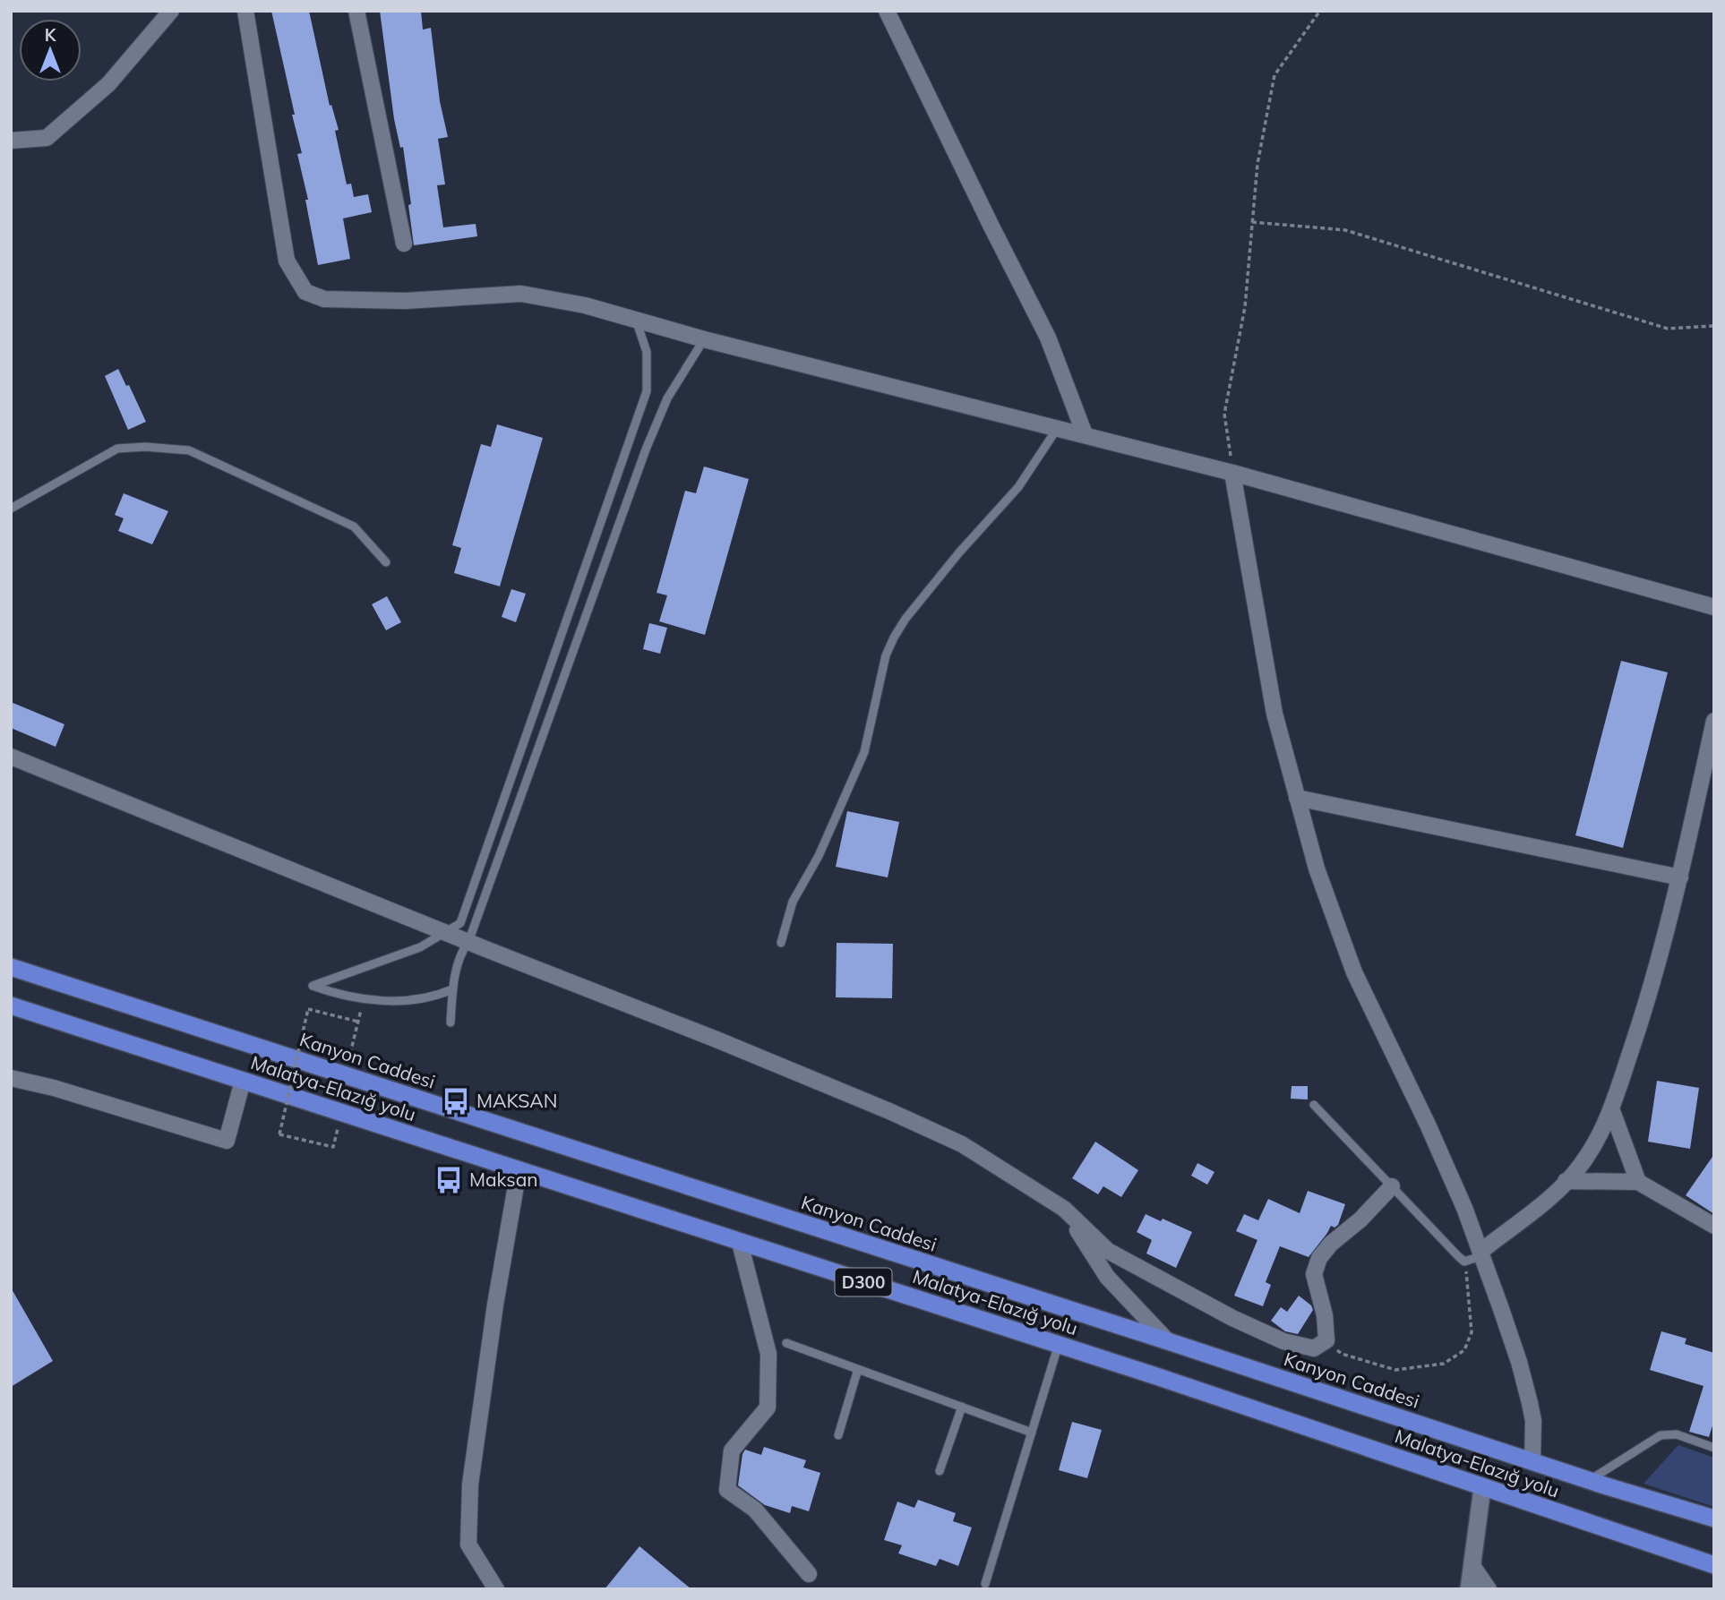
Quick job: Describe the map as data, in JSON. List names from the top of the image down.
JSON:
{
  "streets": {
    "highway": ["Kanyon Caddesi", "Malatya-Elazığ yolu", "D300"]
  },
  "places": {
    "bus stop": ["MAKSAN", "Maksan"]
  },
  "north": "top"
}
